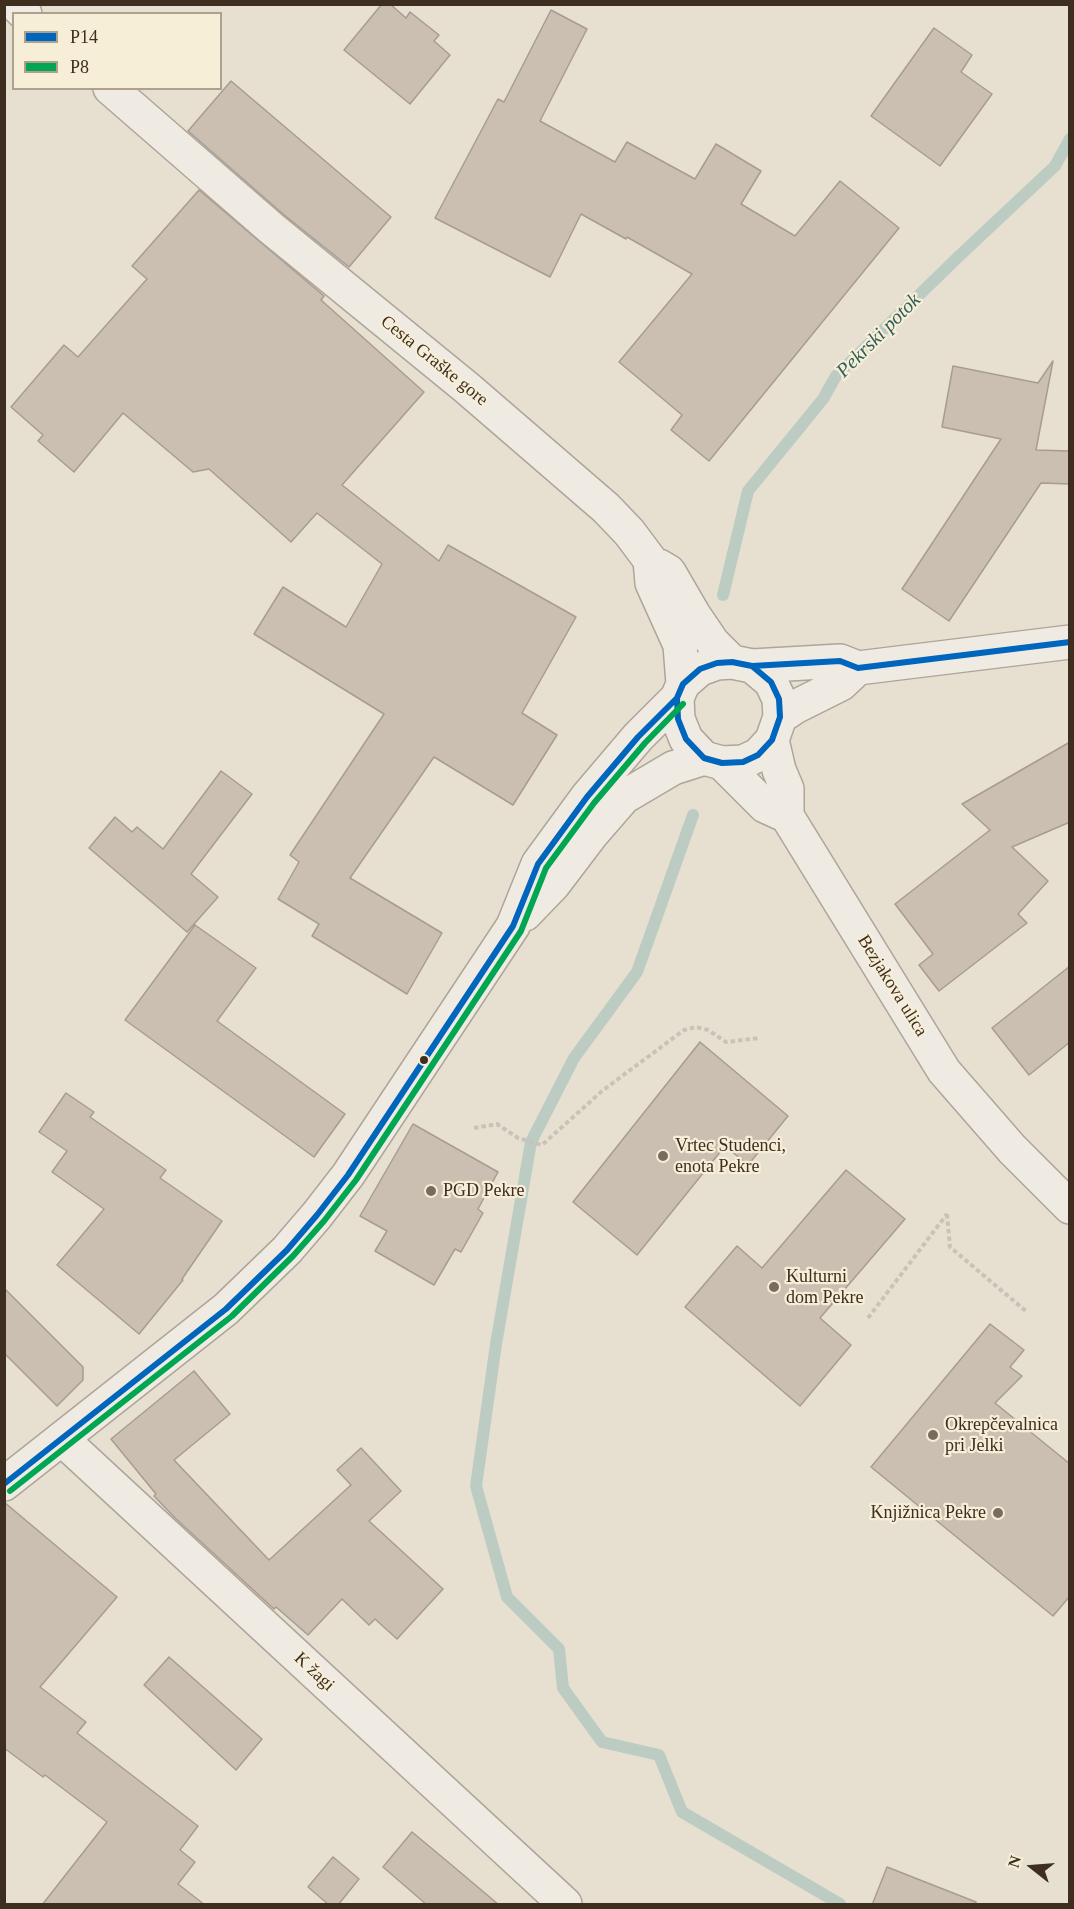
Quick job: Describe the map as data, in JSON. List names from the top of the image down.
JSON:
{
  "streets": {
    "street": ["Cesta Graške gore", "Bezjakova ulica", "K žagi"]
  },
  "crossings": [
    ["Cesta Graške gore", "Bezjakova ulica"]
  ],
  "water": ["Pekrski potok"],
  "places": [
    "Vrtec Studenci, enota Pekre",
    "PGD Pekre",
    "Kulturni dom Pekre",
    "Okrepčevalnica pri Jelki",
    "Knjižnica Pekre"
  ],
  "lines": ["transit line P14", "transit line P8"],
  "legend": ["P14", "P8"],
  "north": "left"
}
